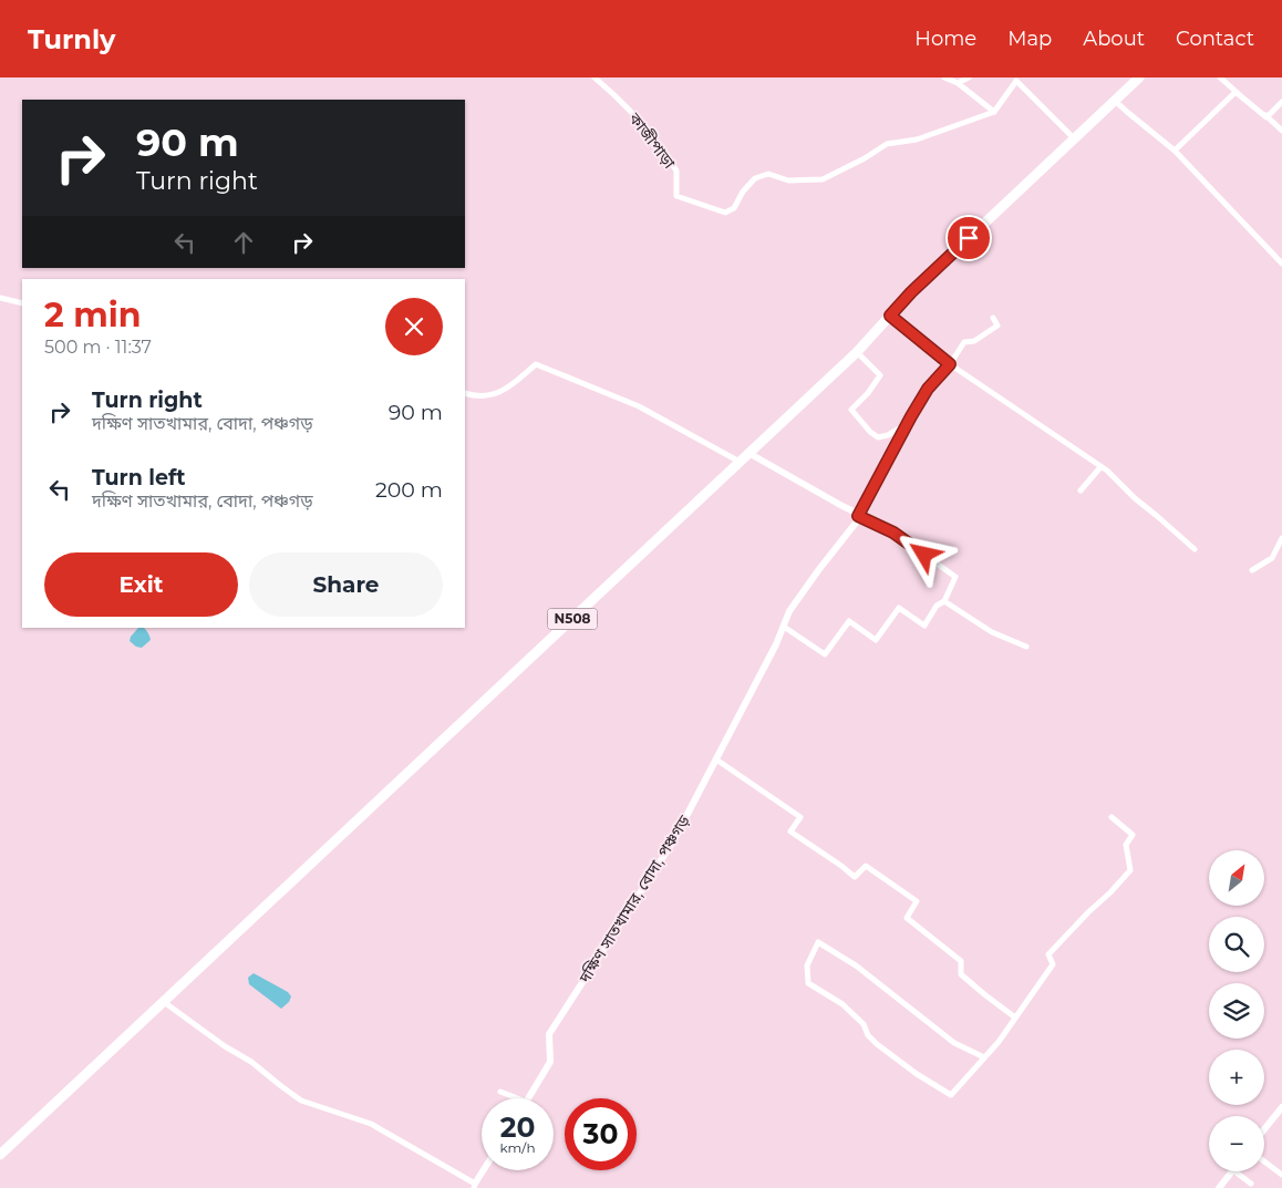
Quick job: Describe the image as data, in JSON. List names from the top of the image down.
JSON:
{
  "streets": {
    "highway": ["N508"],
    "street": ["কাজীপাড়া", "দক্ষিণ সাতখামার, বোদা, পঞ্চগড়"]
  },
  "north": "top right",
  "page": {
    "header": "Turnly",
    "nav": [
      "Home",
      "Map",
      "About",
      "Contact"
    ],
    "turn": ["90 m", "Turn right"],
    "heading": ["2 min", "500 m · 11:37"],
    "list": [
      {
        "name": "Turn right",
        "note": "দক্ষিণ সাতখামার, বোদা, পঞ্চগড়",
        "value": "90 m"
      },
      {
        "name": "Turn left",
        "note": "দক্ষিণ সাতখামার, বোদা, পঞ্চগড়",
        "value": "200 m"
      }
    ],
    "buttons": ["Exit", "Share"],
    "map_buttons": ["+", "−"],
    "speed": "20 km/h",
    "limit": "30"
  }
}
